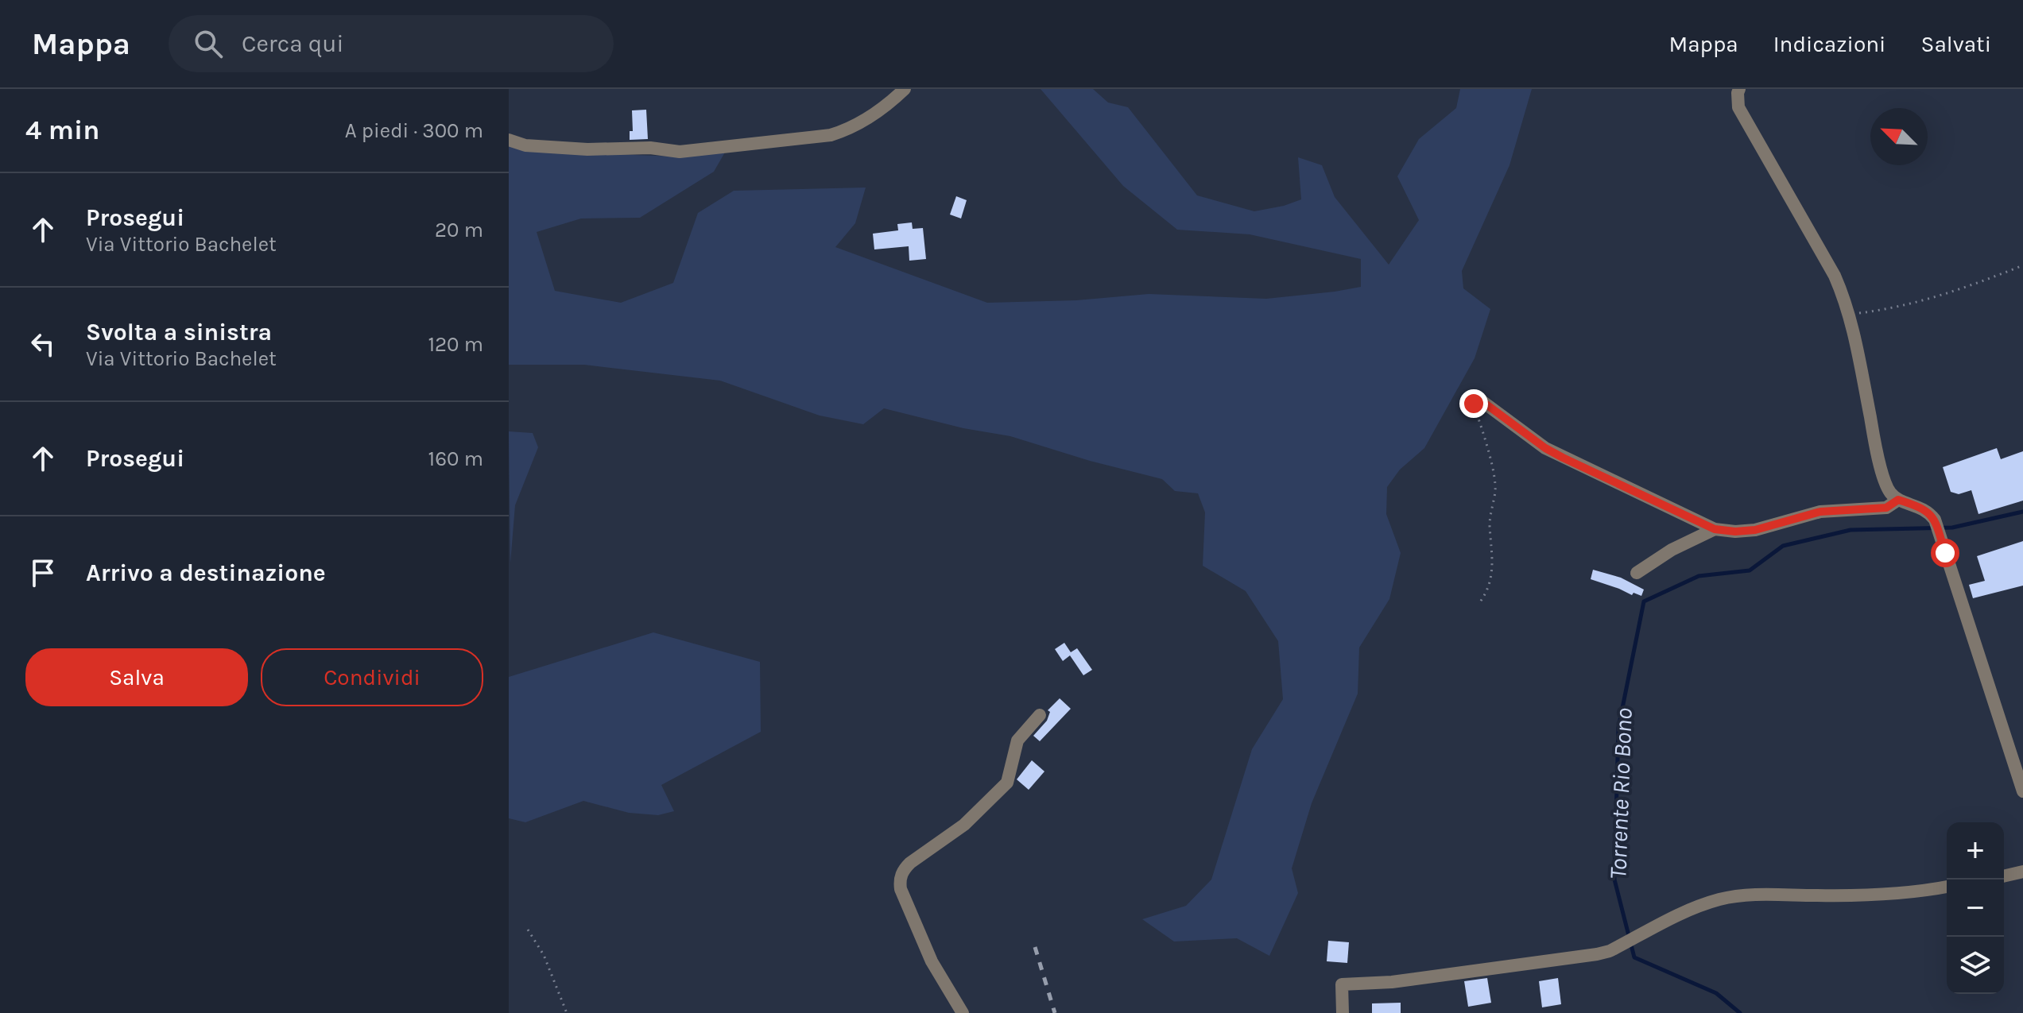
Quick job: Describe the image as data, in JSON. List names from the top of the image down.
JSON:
{
  "water": ["Torrente Rio Bono"],
  "north": "top left",
  "page": {
    "header": "Mappa",
    "search": "Cerca qui",
    "nav": ["Mappa", "Indicazioni", "Salvati"],
    "heading": ["4 min", "A piedi · 300 m"],
    "list": [
      ["Prosegui", "Via Vittorio Bachelet", "20 m"],
      ["Svolta a sinistra", "Via Vittorio Bachelet", "120 m"],
      ["Prosegui", "160 m"],
      "Arrivo a destinazione"
    ],
    "buttons": ["Salva", "Condividi"],
    "map_buttons": ["+", "−"]
  }
}
